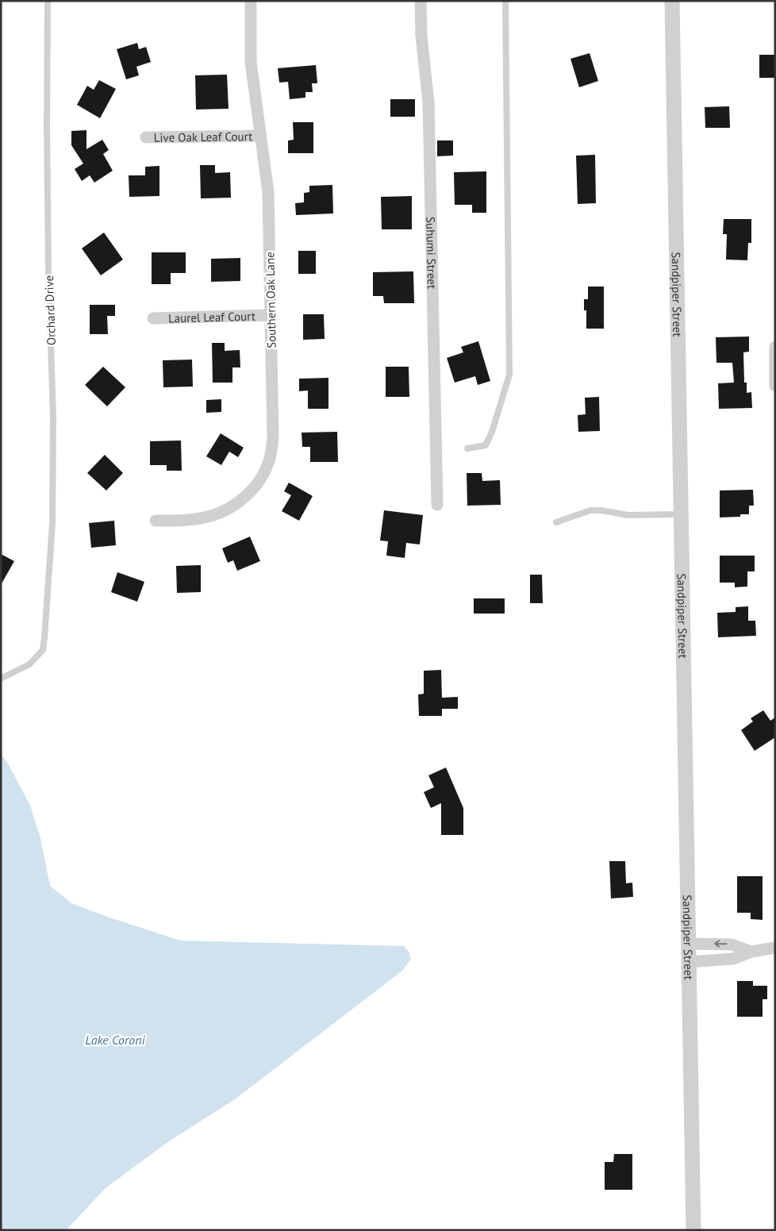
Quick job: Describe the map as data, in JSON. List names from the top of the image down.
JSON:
{
  "streets": {
    "street": [
      "Live Oak Leaf Court",
      "Suhumi Street",
      "Sandpiper Street",
      "Southern Oak Lane",
      "Laurel Leaf Court"
    ],
    "lane": ["Orchard Drive"]
  },
  "crossings": [
    ["Live Oak Leaf Court", "Southern Oak Lane"],
    ["Southern Oak Lane", "Laurel Leaf Court"]
  ],
  "water": ["Lake Coroni"]
}
